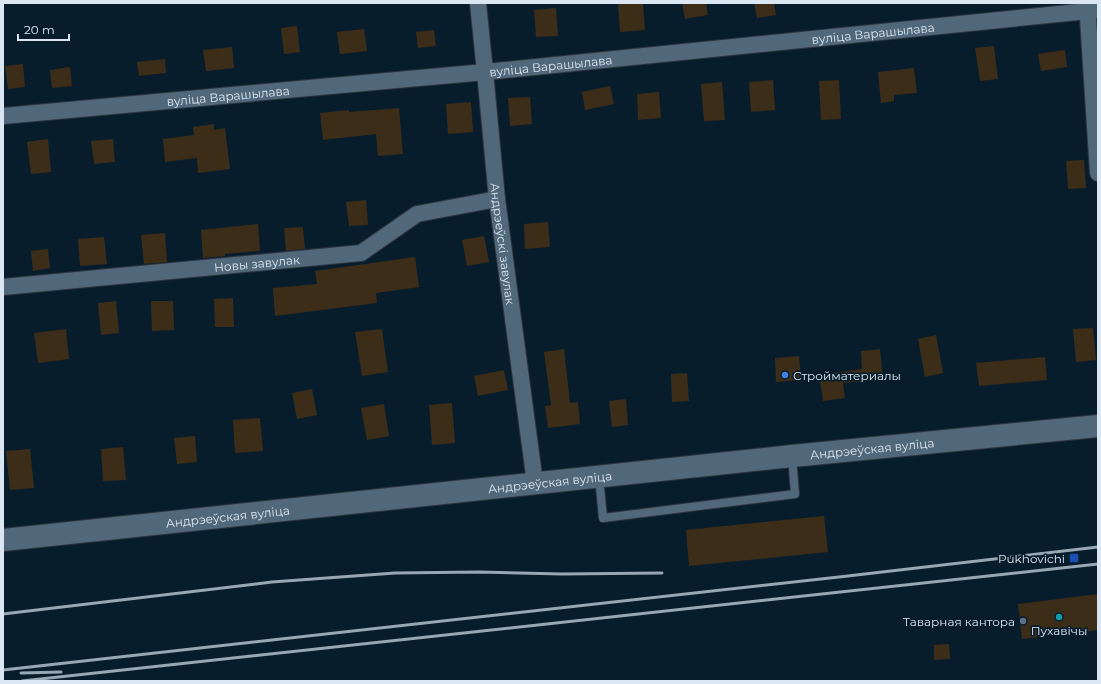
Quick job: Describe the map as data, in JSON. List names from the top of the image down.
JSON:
{
  "streets": {
    "main road": ["Андрэеўская вуліца"],
    "street": ["вуліца Варашылава", "Андрэеўскі завулак", "Новы завулак"]
  },
  "crossings": [
    ["вуліца Варашылава", "Андрэеўскі завулак"],
    ["Андрэеўскі завулак", "Новы завулак"],
    ["Андрэеўскі завулак", "Андрэеўская вуліца"]
  ],
  "places": {
    "other": ["Стройматериалы", "Пухавічы", "Таварная кантора"],
    "transit": ["Pukhovichi"]
  },
  "scale_bar": "20 m"
}
